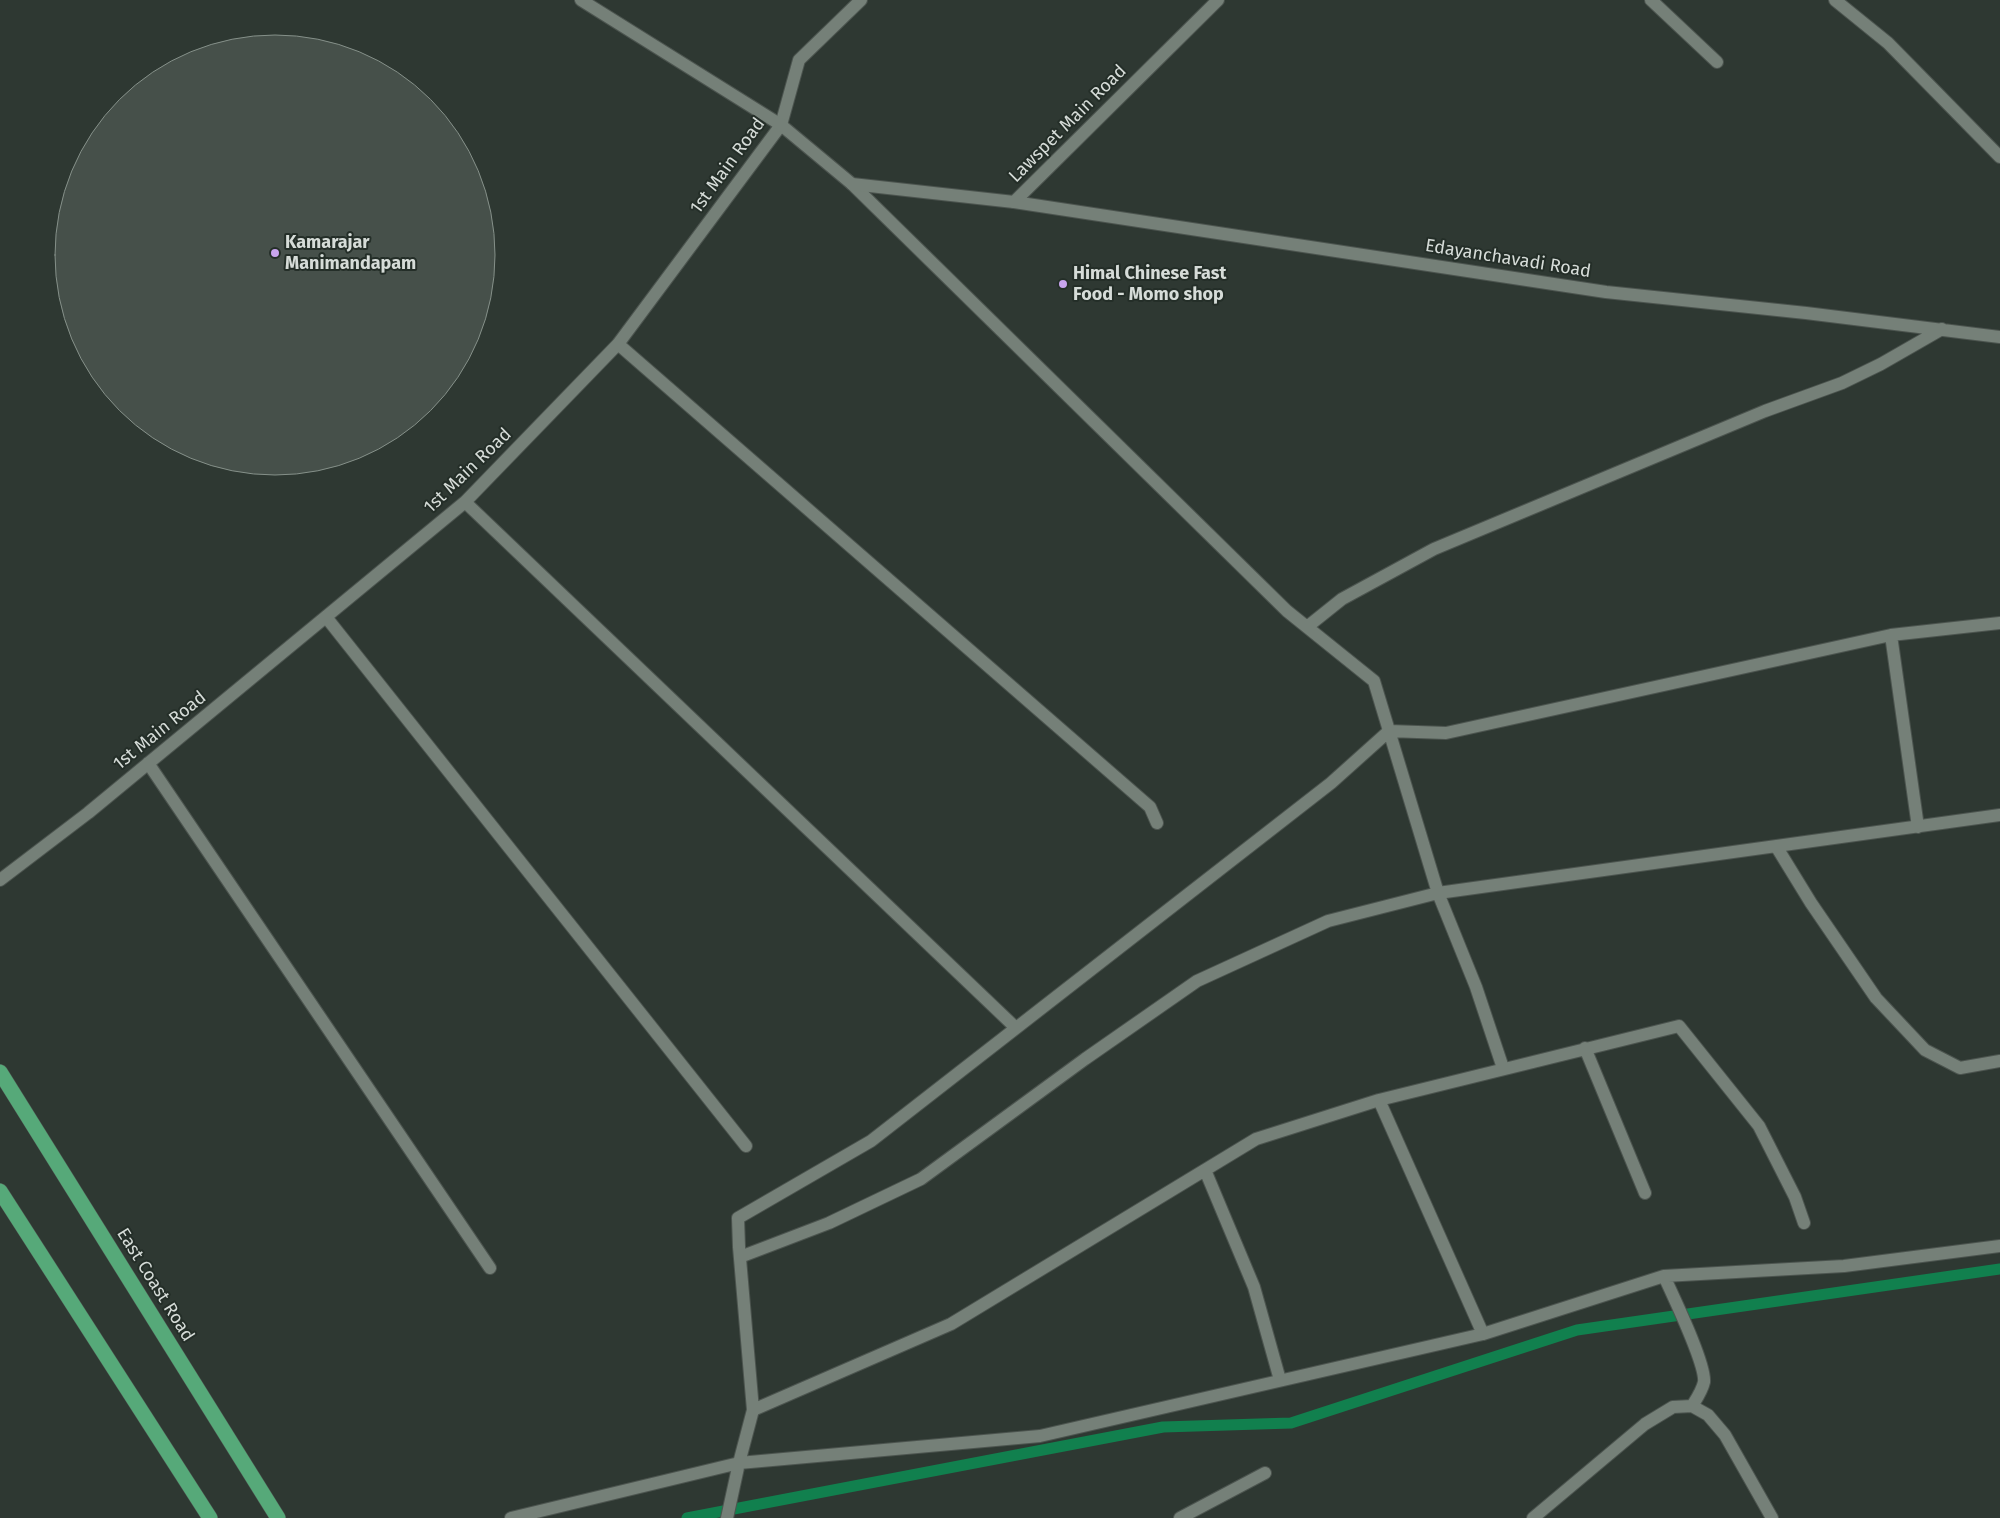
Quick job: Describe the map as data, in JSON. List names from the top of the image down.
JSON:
{
  "streets": {
    "highway": ["East Coast Road"],
    "street": ["Lawspet Main Road", "1st Main Road", "Edayanchavadi Road"]
  },
  "crossings": [
    ["Lawspet Main Road", "Edayanchavadi Road"]
  ],
  "places": ["Kamarajar Manimandapam", "Himal Chinese Fast Food - Momo shop"]
}
